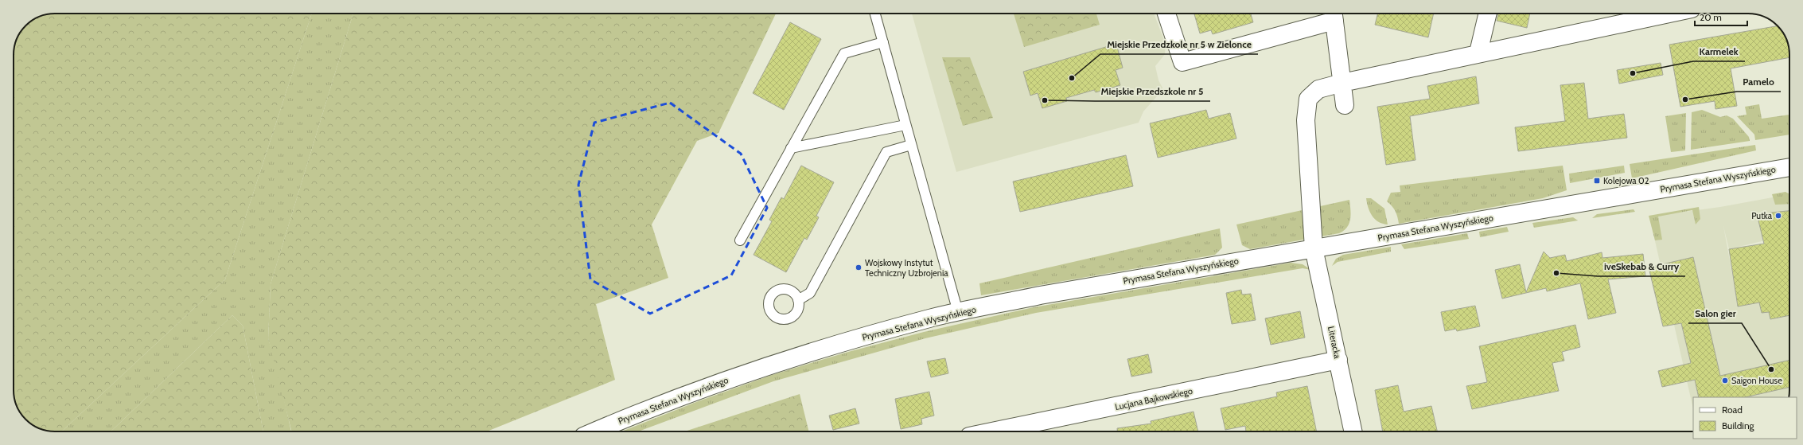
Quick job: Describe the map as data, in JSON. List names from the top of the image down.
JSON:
{
  "streets": {
    "street": ["Prymasa Stefana Wyszyńskiego", "Literacka", "Lucjana Bajkowskiego"]
  },
  "crossings": [
    ["Prymasa Stefana Wyszyńskiego", "Literacka"],
    ["Literacka", "Lucjana Bajkowskiego"]
  ],
  "places": {
    "other": [
      "Karmelek",
      "Miejskie Przedzkole nr 5 w Zielonce",
      "Pamelo",
      "Miejskie Przedszkole nr 5",
      "Putka",
      "Wojskowy Instytut Techniczny Uzbrojenia",
      "iveSkebab & Curry",
      "Salon gier",
      "Saigon House"
    ],
    "transit": ["Kolejowa 02"]
  },
  "legend": ["Road", "Building"],
  "scale_bar": "20 m"
}
